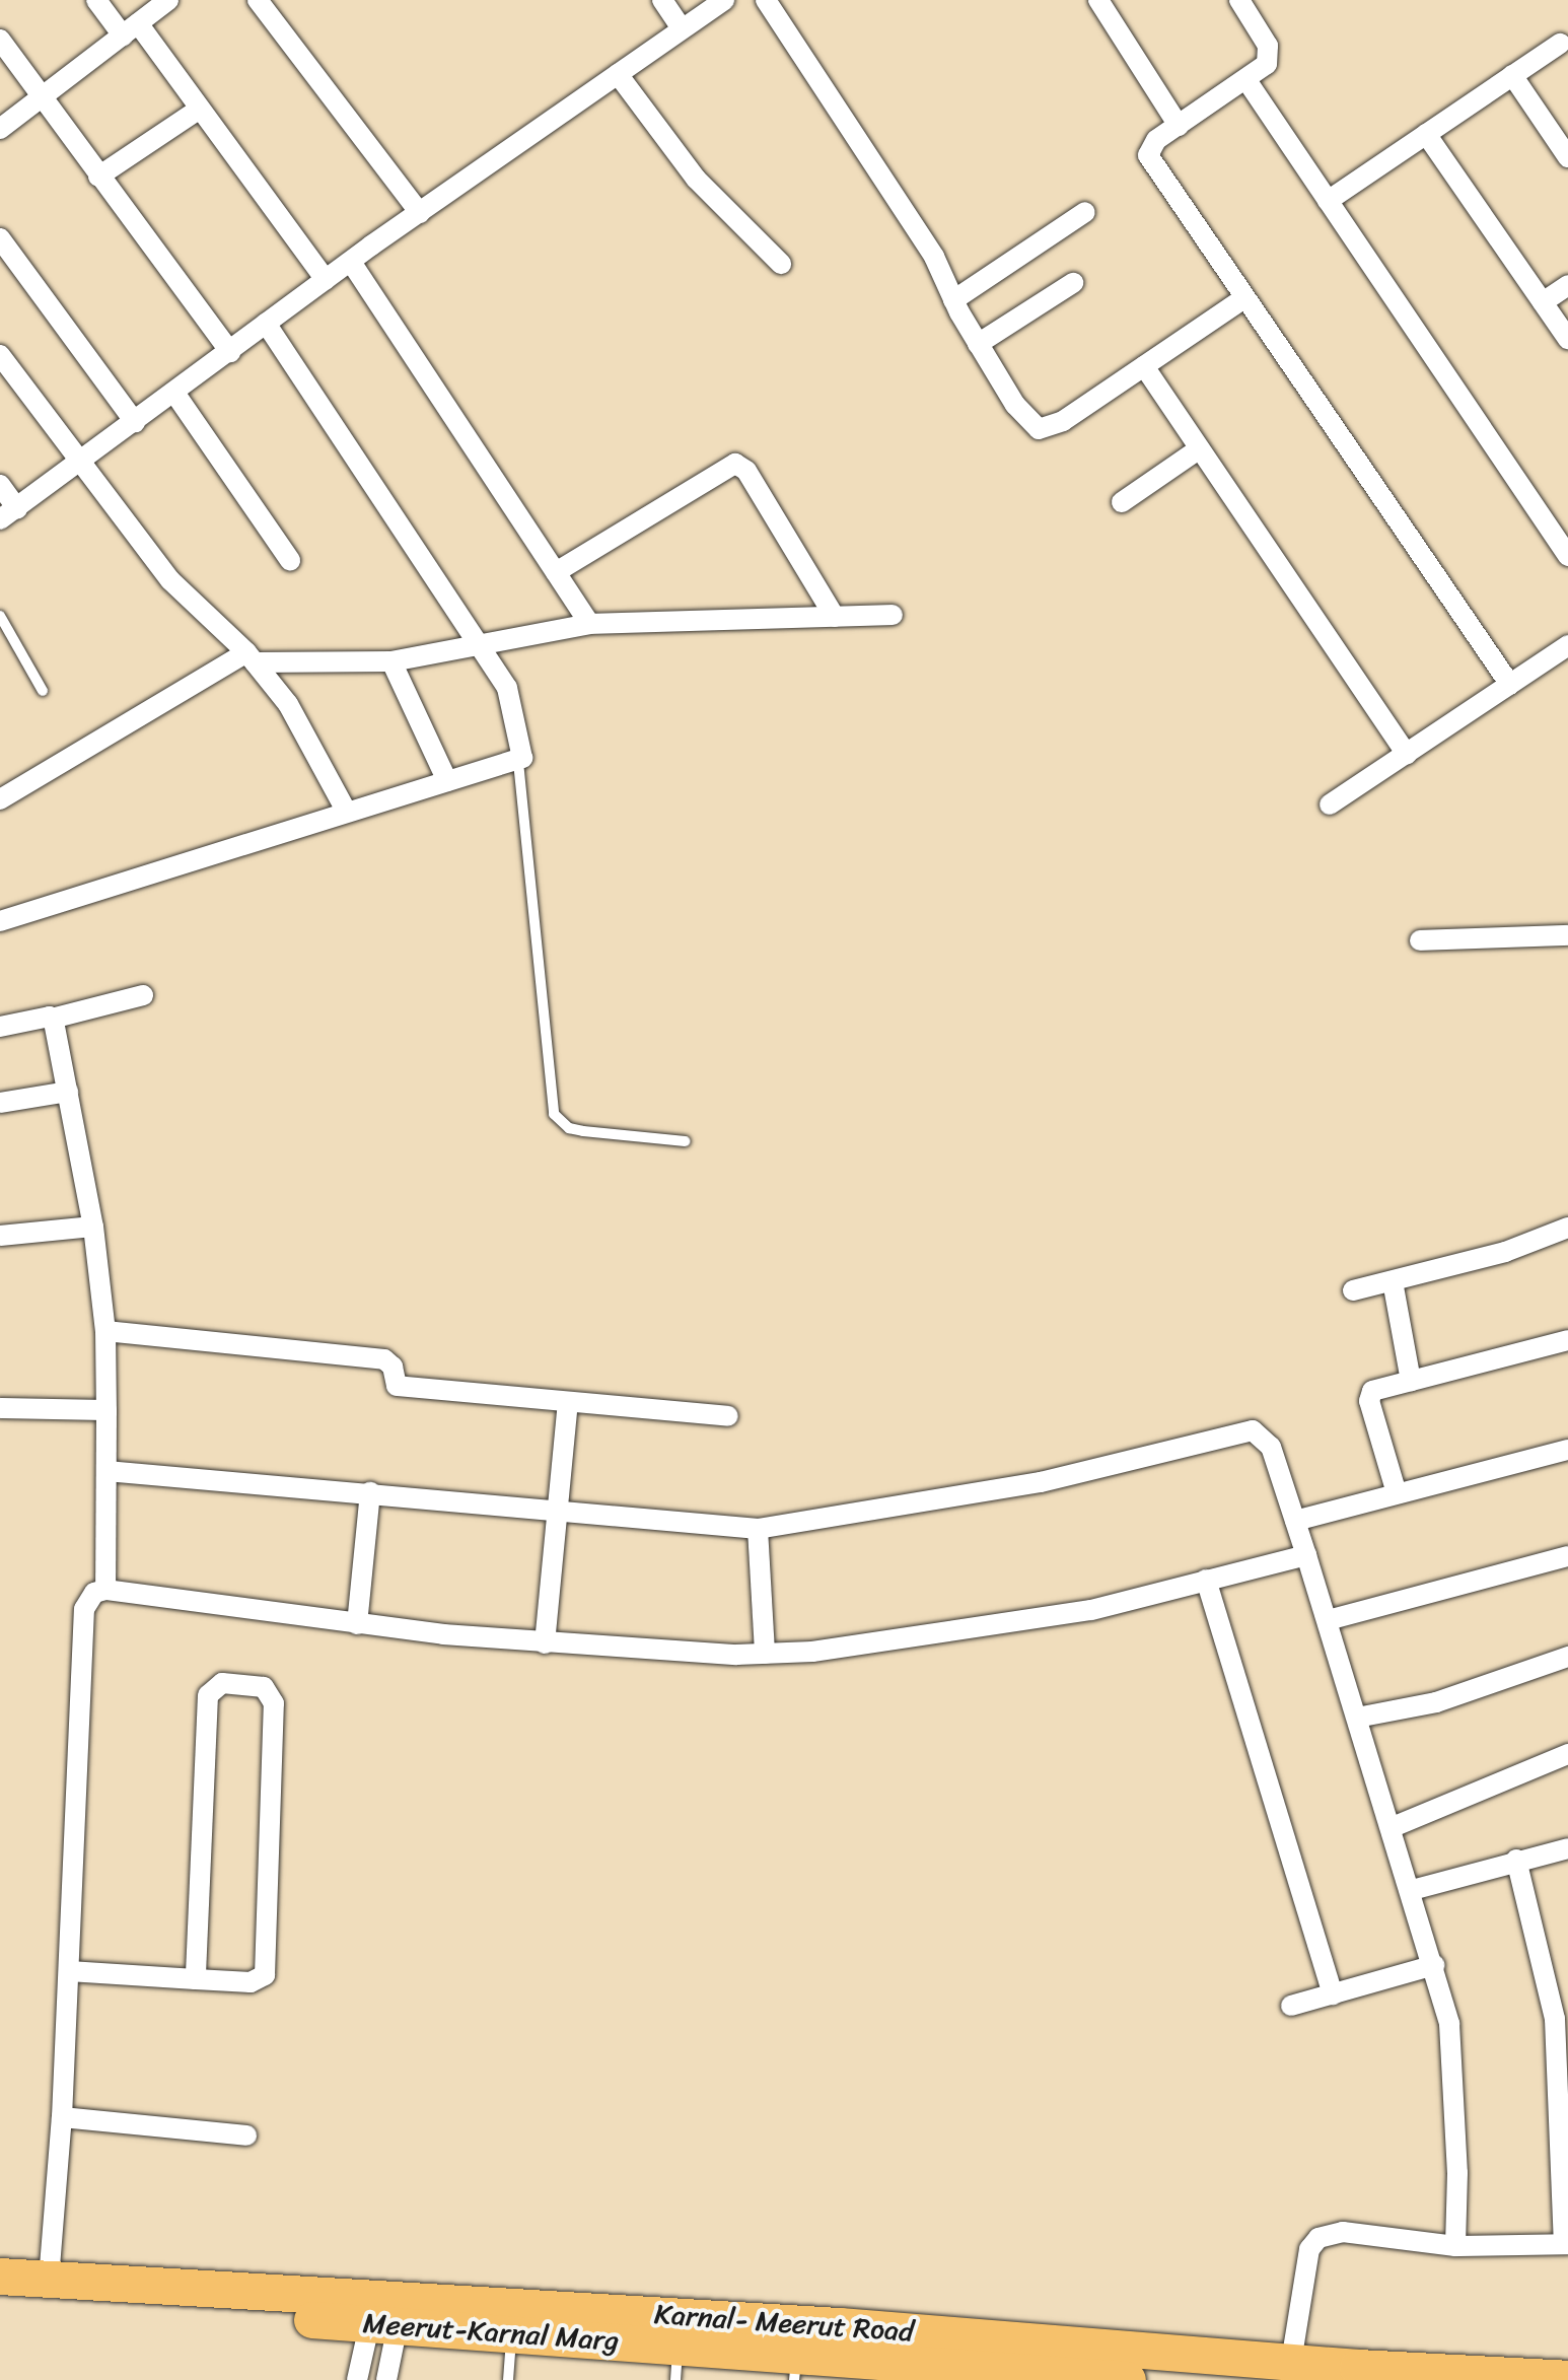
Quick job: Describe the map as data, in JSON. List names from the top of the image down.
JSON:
{
  "streets": {
    "highway": ["Karnal- Meerut Road", "Meerut-Karnal Marg"]
  },
  "crossings": [
    ["Karnal- Meerut Road", "Meerut-Karnal Marg"]
  ]
}
